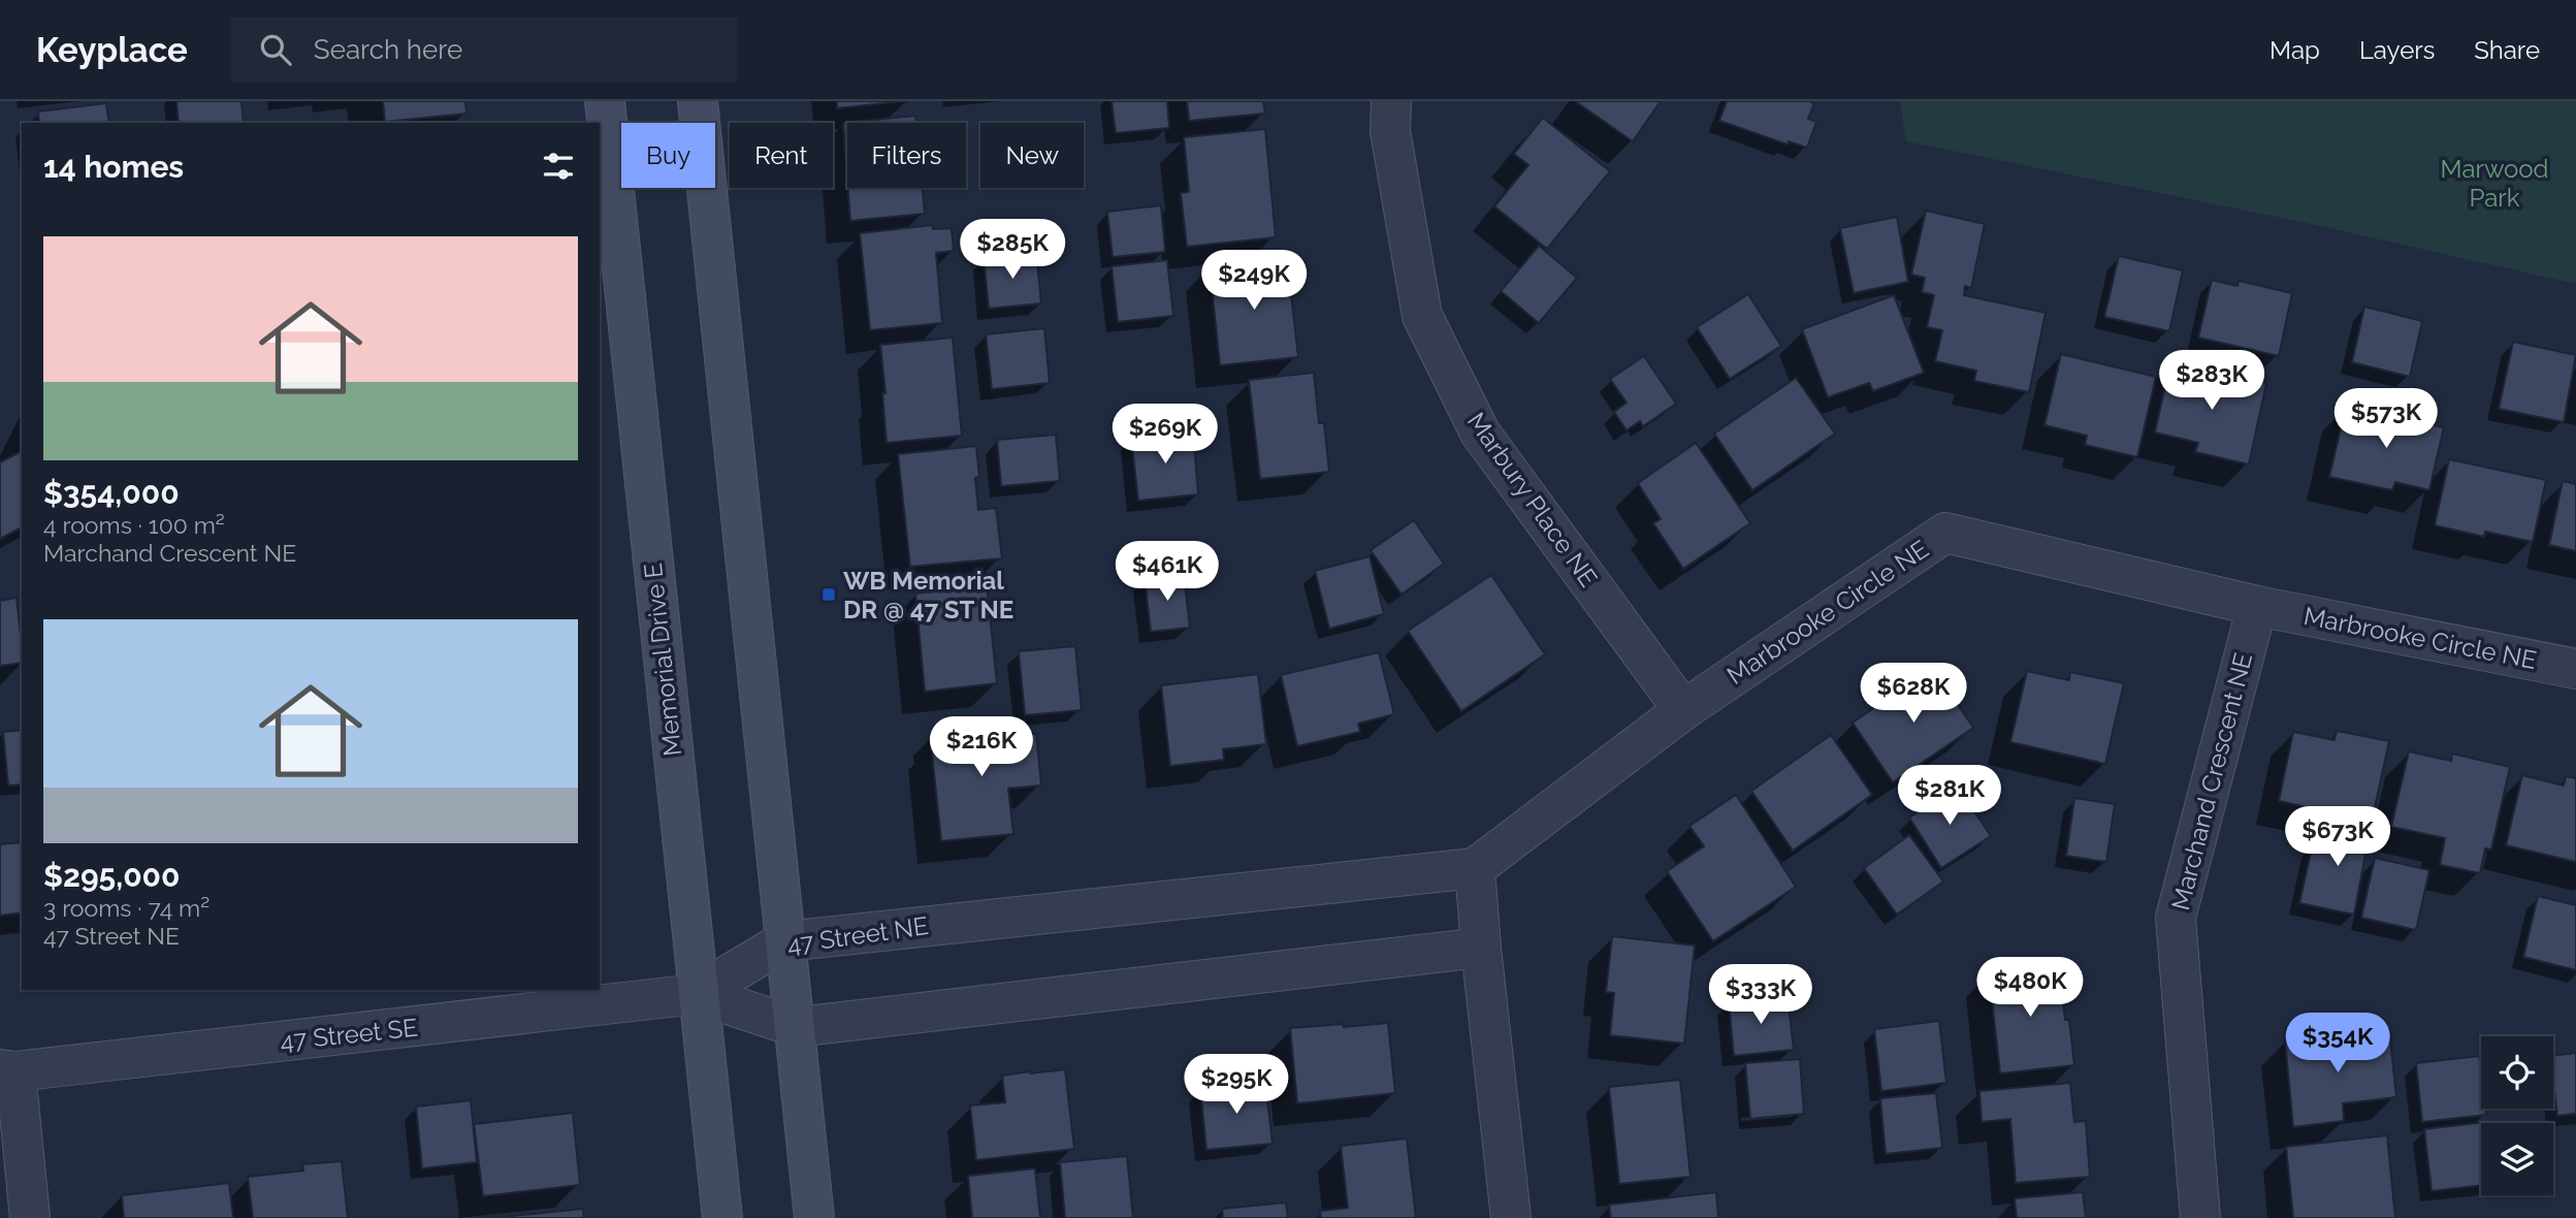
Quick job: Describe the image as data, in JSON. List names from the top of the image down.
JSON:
{
  "streets": {
    "main road": ["Memorial Drive E"],
    "street": [
      "Marbury Place NE",
      "Marbrooke Circle NE",
      "Marchand Crescent NE",
      "47 Street NE",
      "47 Street SE"
    ]
  },
  "crossings": [
    ["Marbury Place NE", "Marbrooke Circle NE"],
    ["Marbrooke Circle NE", "Marchand Crescent NE"],
    ["Marbrooke Circle NE", "47 Street NE"],
    ["Memorial Drive E", "47 Street NE"],
    ["Memorial Drive E", "47 Street SE"],
    ["47 Street NE", "47 Street SE"]
  ],
  "parks": ["Marwood Park"],
  "places": {
    "transit": ["WB Memorial DR @ 47 ST NE"]
  },
  "page": {
    "header": "Keyplace",
    "search": "Search here",
    "nav": ["Map", "Layers", "Share"],
    "chip": [
      "Buy",
      "Rent",
      "Filters",
      "New"
    ],
    "heading": "14 homes",
    "list": [
      {
        "name": "$354,000",
        "note": "4 rooms · 100 m² · Marchand Crescent NE"
      },
      {
        "name": "$295,000",
        "note": "3 rooms · 74 m² · 47 Street NE"
      }
    ],
    "price": [
      "$285K",
      "$249K",
      "$283K",
      "$573K",
      "$269K",
      "$461K",
      "$628K",
      "$216K",
      "$281K",
      "$673K",
      "$480K",
      "$333K",
      "$354K",
      "$295K"
    ]
  }
}
